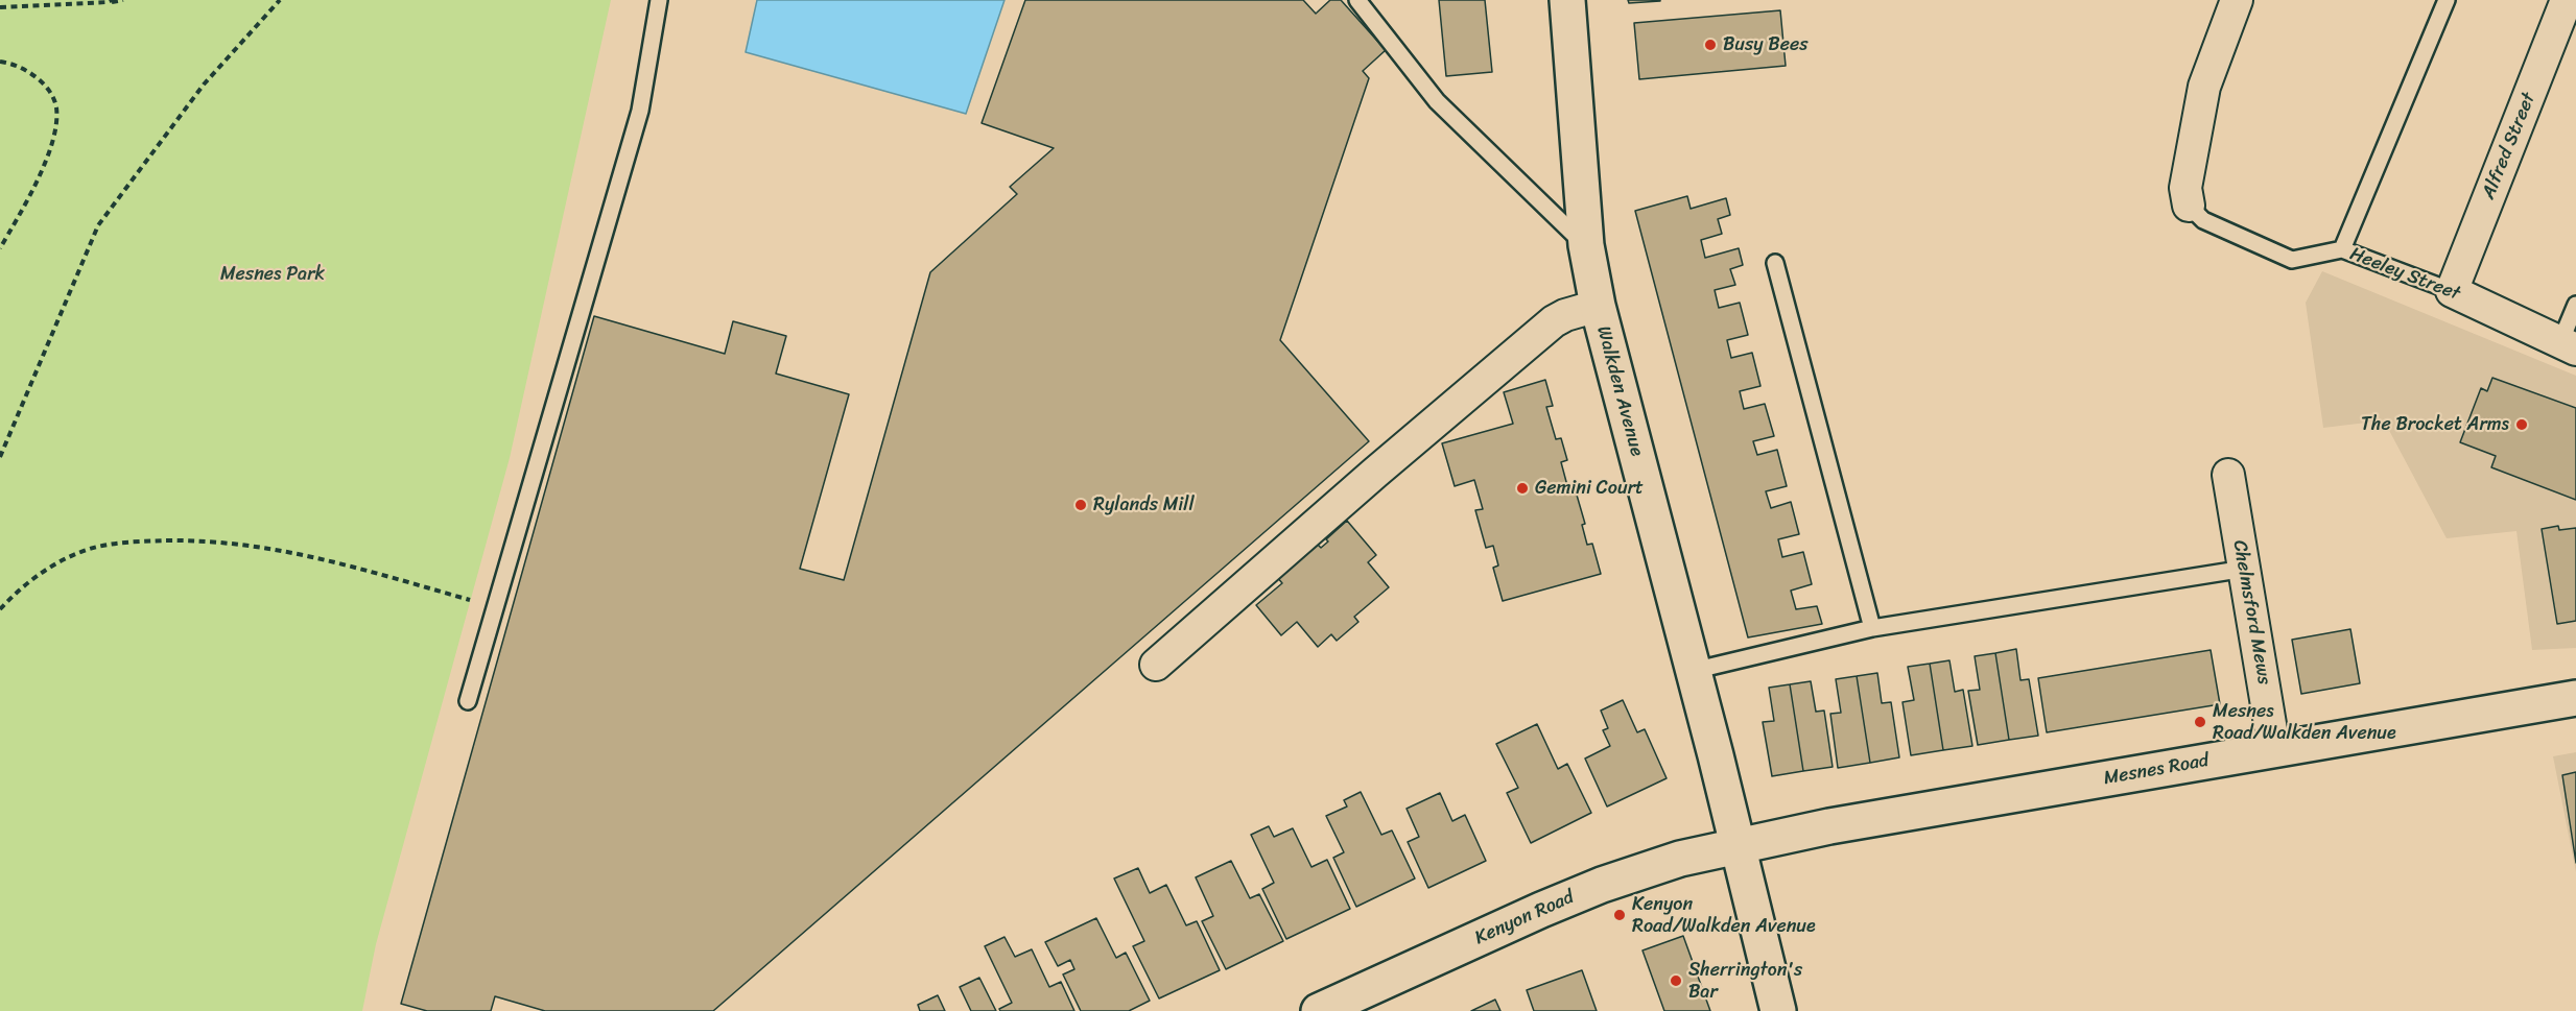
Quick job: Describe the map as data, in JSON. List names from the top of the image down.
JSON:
{
  "streets": {
    "main road": ["Walkden Avenue", "Mesnes Road", "Kenyon Road"],
    "street": ["Alfred Street", "Heeley Street", "Chelmsford Mews"]
  },
  "crossings": [
    ["Alfred Street", "Heeley Street"],
    ["Walkden Avenue", "Mesnes Road"],
    ["Walkden Avenue", "Kenyon Road"],
    ["Chelmsford Mews", "Mesnes Road"],
    ["Mesnes Road", "Kenyon Road"]
  ],
  "parks": ["Mesnes Park"],
  "places": [
    "Busy Bees",
    "The Brocket Arms",
    "Gemini Court",
    "Rylands Mill",
    "Mesnes Road/Walkden Avenue",
    "Kenyon Road/Walkden Avenue",
    "Sherrington's Bar"
  ]
}
